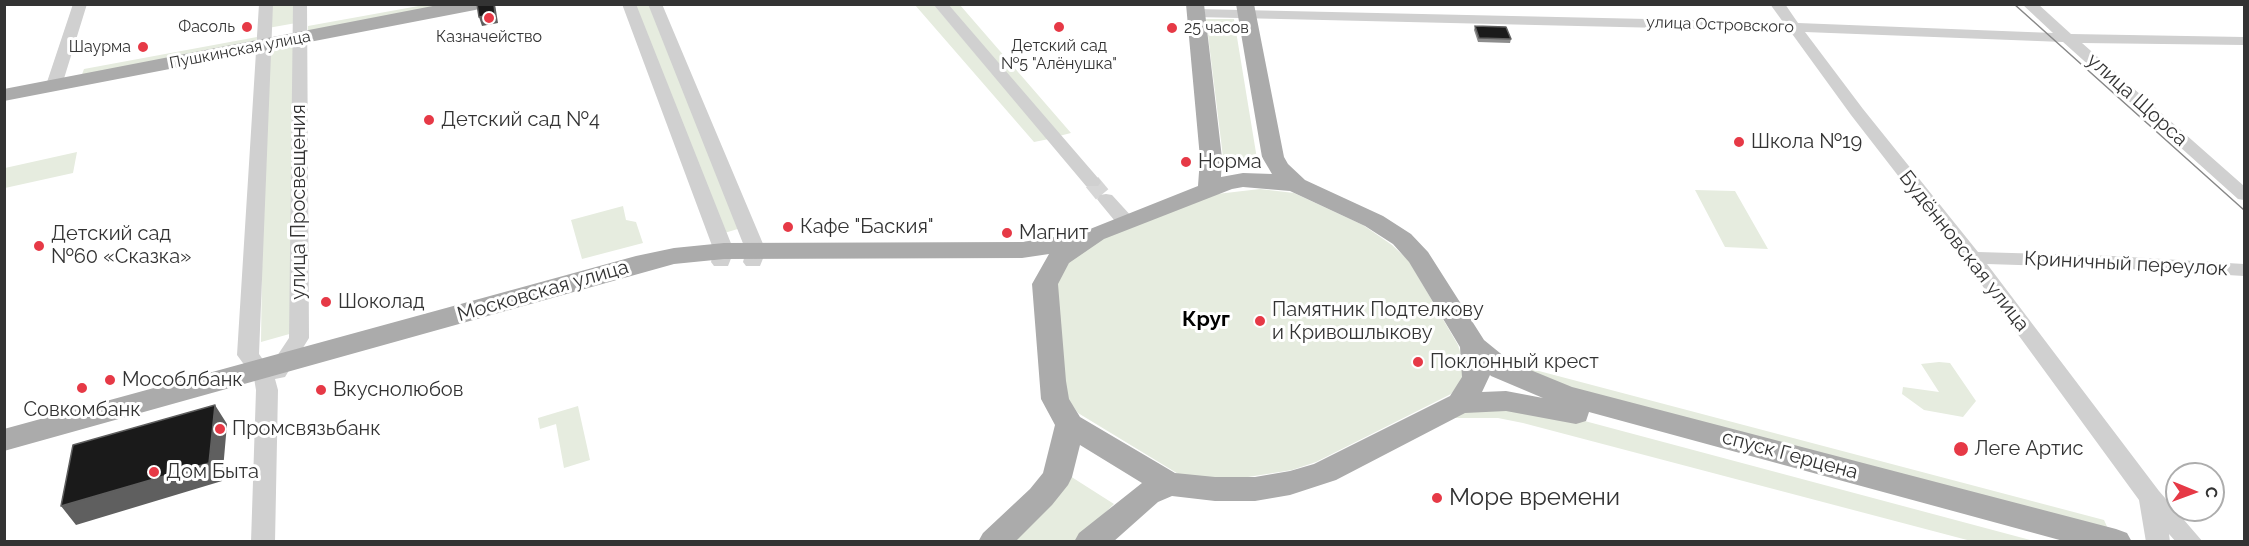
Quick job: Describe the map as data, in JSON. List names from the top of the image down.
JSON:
{
  "streets": {
    "main road": ["Пушкинская улица", "Московская улица", "спуск Герцена"],
    "street": [
      "улица Островского",
      "улица Щорса",
      "улица Просвещения",
      "Будённовская улица",
      "Криничный переулок"
    ]
  },
  "crossings": [
    ["улица Островского", "улица Щорса"],
    ["улица Островского", "Будённовская улица"],
    ["Пушкинская улица", "улица Просвещения"],
    ["улица Просвещения", "Московская улица"],
    ["Будённовская улица", "Криничный переулок"]
  ],
  "districts": ["Круг"],
  "places": [
    "Казначейство",
    "Фасоль",
    "Детский сад №5 \"Алёнушка\"",
    "25 часов",
    "Шаурма",
    "Детский сад №4",
    "Школа №19",
    "Норма",
    "Кафе \"Баския\"",
    "Магнит",
    "Детский сад №60 «Сказка»",
    "Шоколад",
    "Памятник Подтелкову и Кривошлыкову",
    "Поклонный крест",
    "Мособлбанк",
    "Совкомбанк",
    "Вкуснолюбов",
    "Промсвязьбанк",
    "Леге Артис",
    "Дом Быта",
    "Море времени"
  ],
  "north": "right"
}
